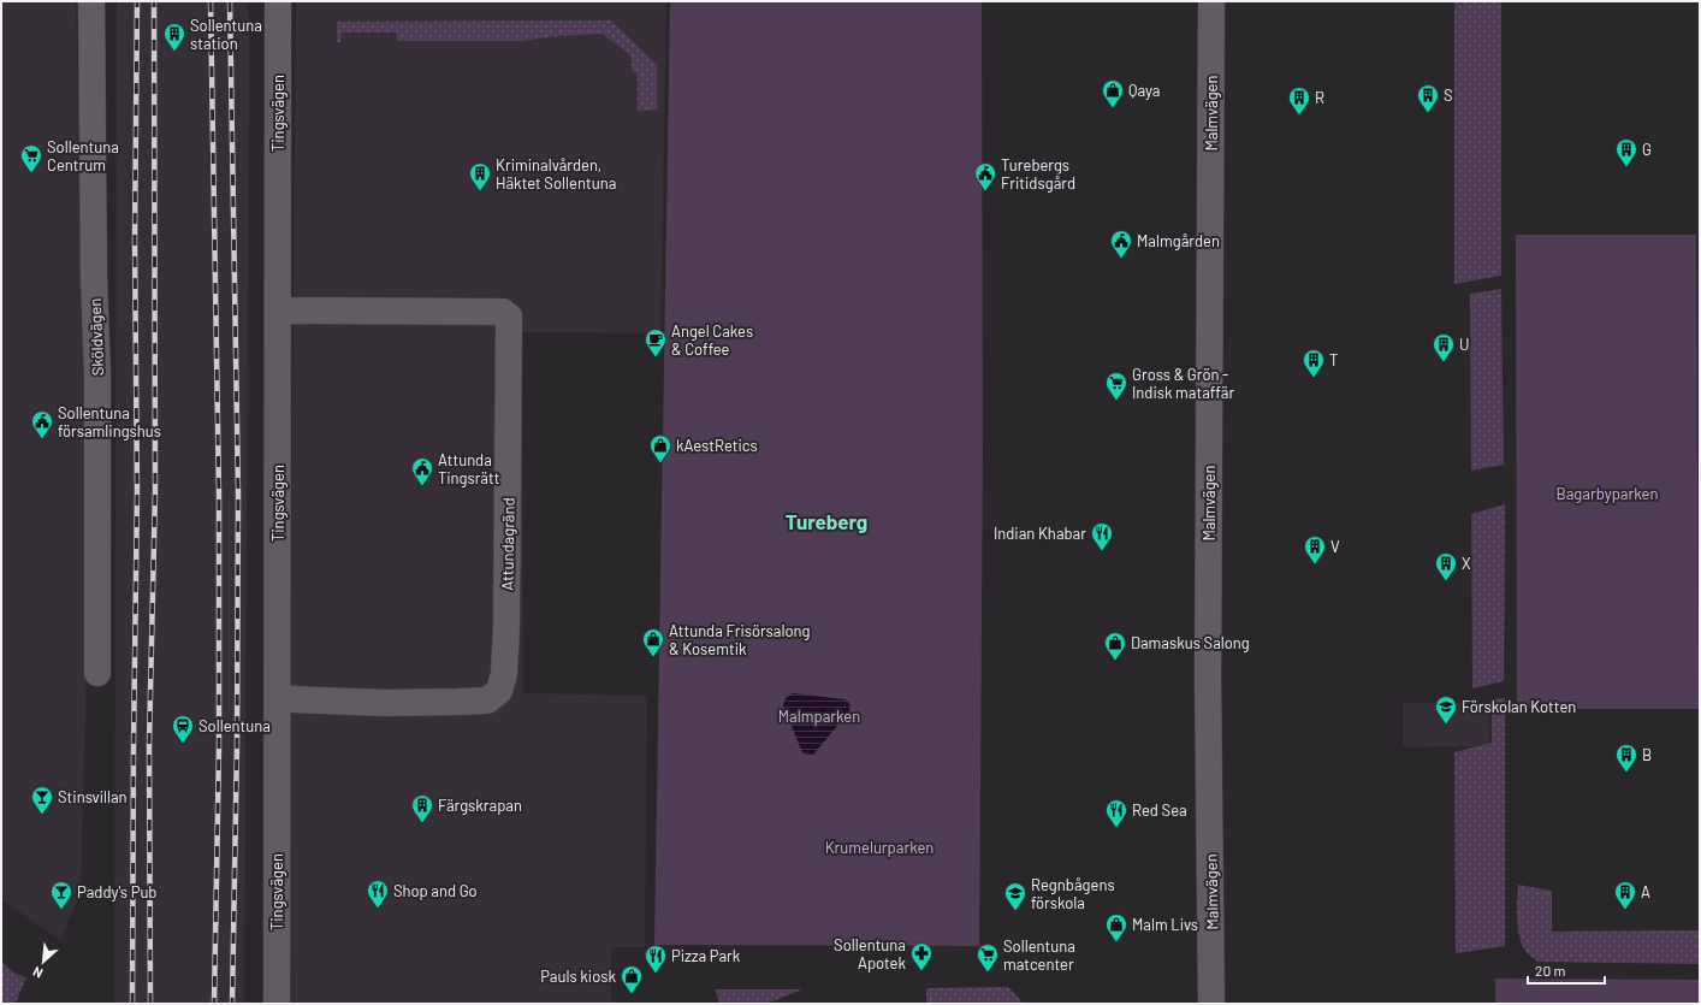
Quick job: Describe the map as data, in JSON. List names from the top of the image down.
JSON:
{
  "streets": {
    "street": [
      "Tingsvägen",
      "Malmvägen",
      "Sköldvägen",
      "Attundagränd"
    ]
  },
  "crossings": [
    ["Tingsvägen", "Attundagränd"]
  ],
  "districts": ["Tureberg"],
  "parks": ["Bagarbyparken", "Malmparken", "Krumelurparken"],
  "places": {
    "building": [
      "Sollentuna station",
      "S",
      "R",
      "G",
      "Kriminalvården, Häktet Sollentuna",
      "U",
      "T",
      "V",
      "X",
      "B",
      "Färgskrapan",
      "A"
    ],
    "shop": [
      "Qaya",
      "kAestRetics",
      "Attunda Frisörsalong & Kosemtik",
      "Damaskus Salong",
      "Malm Livs",
      "Pauls kiosk"
    ],
    "supermarket": ["Sollentuna Centrum", "Gross & Grön - Indisk mataffär", "Sollentuna matcenter"],
    "public building": [
      "Turebergs Fritidsgård",
      "Malmgården",
      "Sollentuna församlingshus",
      "Attunda Tingsrätt"
    ],
    "cafe": ["Angel Cakes & Coffee"],
    "restaurant": [
      "Indian Khabar",
      "Red Sea",
      "Shop and Go",
      "Pizza Park"
    ],
    "school or university": ["Förskolan Kotten", "Regnbågens förskola"],
    "station": ["Sollentuna"],
    "bar": ["Stinsvillan", "Paddy's Pub"],
    "pharmacy": ["Sollentuna Apotek"]
  },
  "scale_bar": "20 m",
  "north": "bottom left"
}
